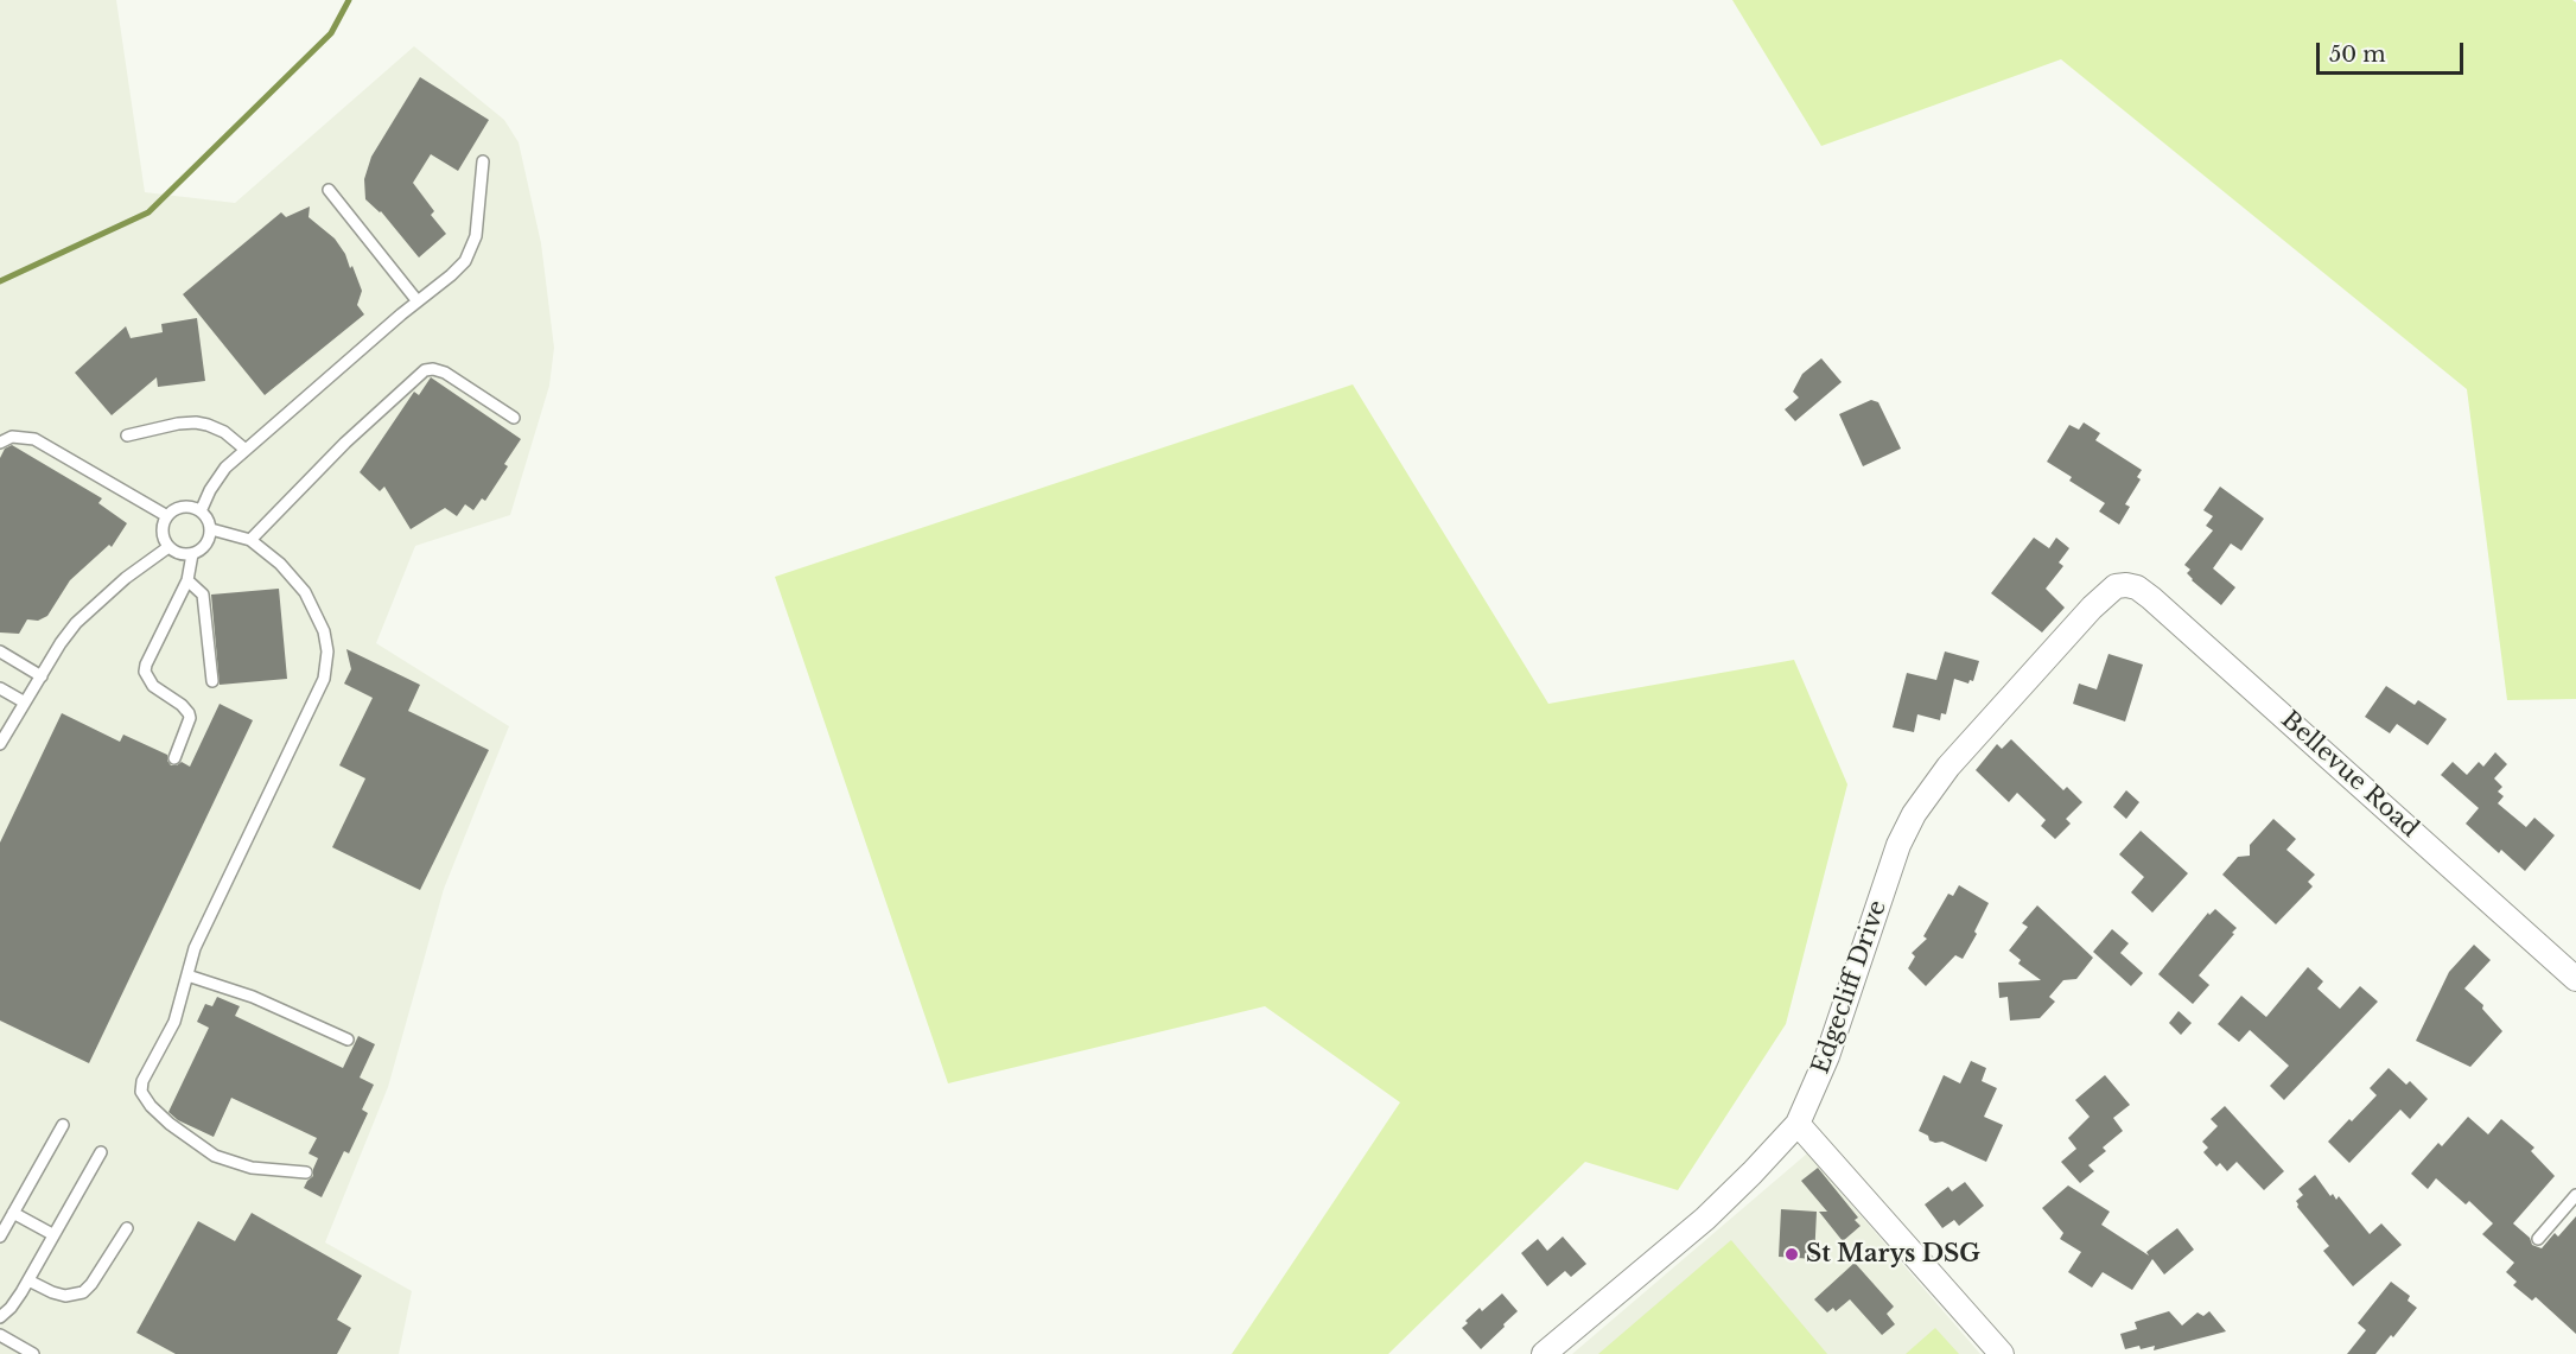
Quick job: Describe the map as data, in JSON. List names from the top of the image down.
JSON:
{
  "streets": {
    "street": ["Bellevue Road", "Edgecliff Drive"]
  },
  "crossings": [
    ["Bellevue Road", "Edgecliff Drive"]
  ],
  "places": ["St Marys DSG"],
  "scale_bar": "50 m"
}
